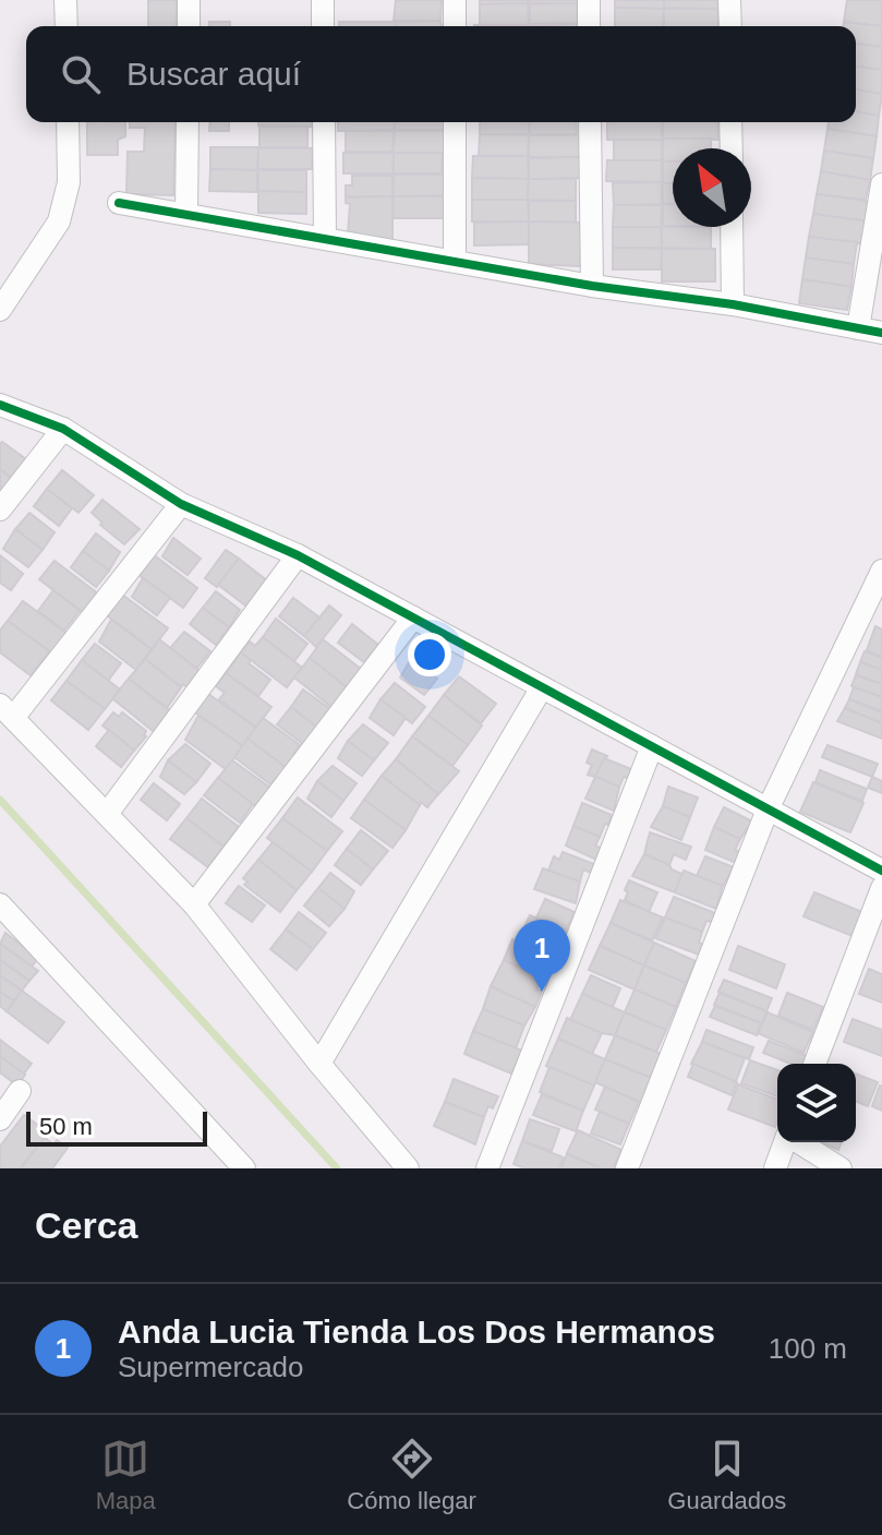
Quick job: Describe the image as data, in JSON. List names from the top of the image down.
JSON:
{
  "scale_bar": "50 m",
  "north": "top left",
  "page": {
    "search": "Buscar aquí",
    "pins": "1",
    "scale": "50 m",
    "heading": "Cerca",
    "list": [
      {
        "mark": "1",
        "name": "Anda Lucia Tienda Los Dos Hermanos",
        "note": "Supermercado",
        "value": "100 m"
      }
    ],
    "nav": ["Mapa", "Cómo llegar", "Guardados"]
  }
}
